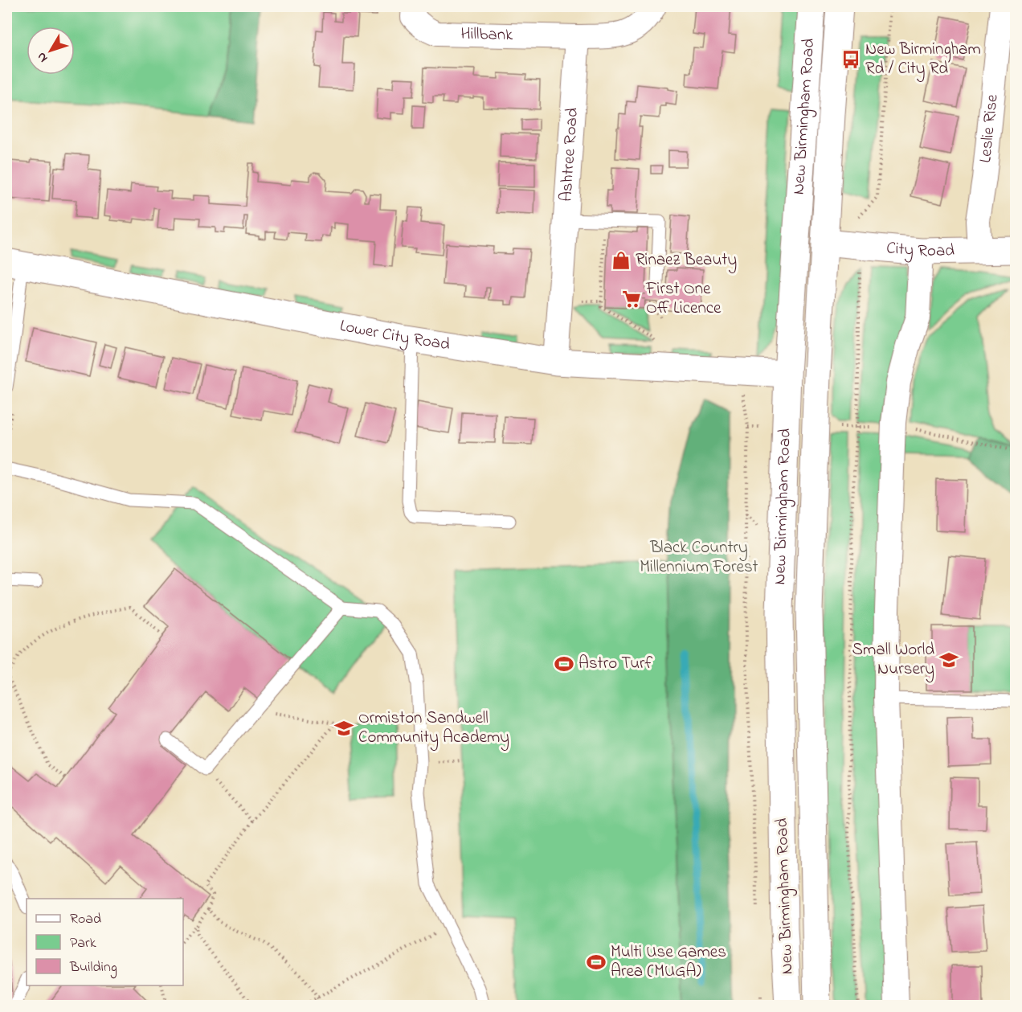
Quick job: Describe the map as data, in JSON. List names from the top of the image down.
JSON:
{
  "streets": {
    "main road": ["New Birmingham Road", "City Road", "Lower City Road"],
    "street": ["Hillbank", "Leslie Rise", "Ashtree Road"]
  },
  "crossings": [
    ["Hillbank", "Ashtree Road"],
    ["New Birmingham Road", "City Road"],
    ["New Birmingham Road", "Lower City Road"],
    ["Leslie Rise", "City Road"],
    ["Ashtree Road", "Lower City Road"]
  ],
  "parks": ["Black Country Millennium Forest"],
  "places": {
    "bus stop": ["New Birmingham Rd / City Rd"],
    "shop": ["Rinaez Beauty"],
    "supermarket": ["First One Off Licence"],
    "school or university": ["Small World Nursery", "Ormiston Sandwell Community Academy"],
    "sports": ["Astro Turf", "Multi Use Games Area (MUGA)"]
  },
  "legend": ["Road", "Park", "Building"],
  "north": "bottom left"
}
